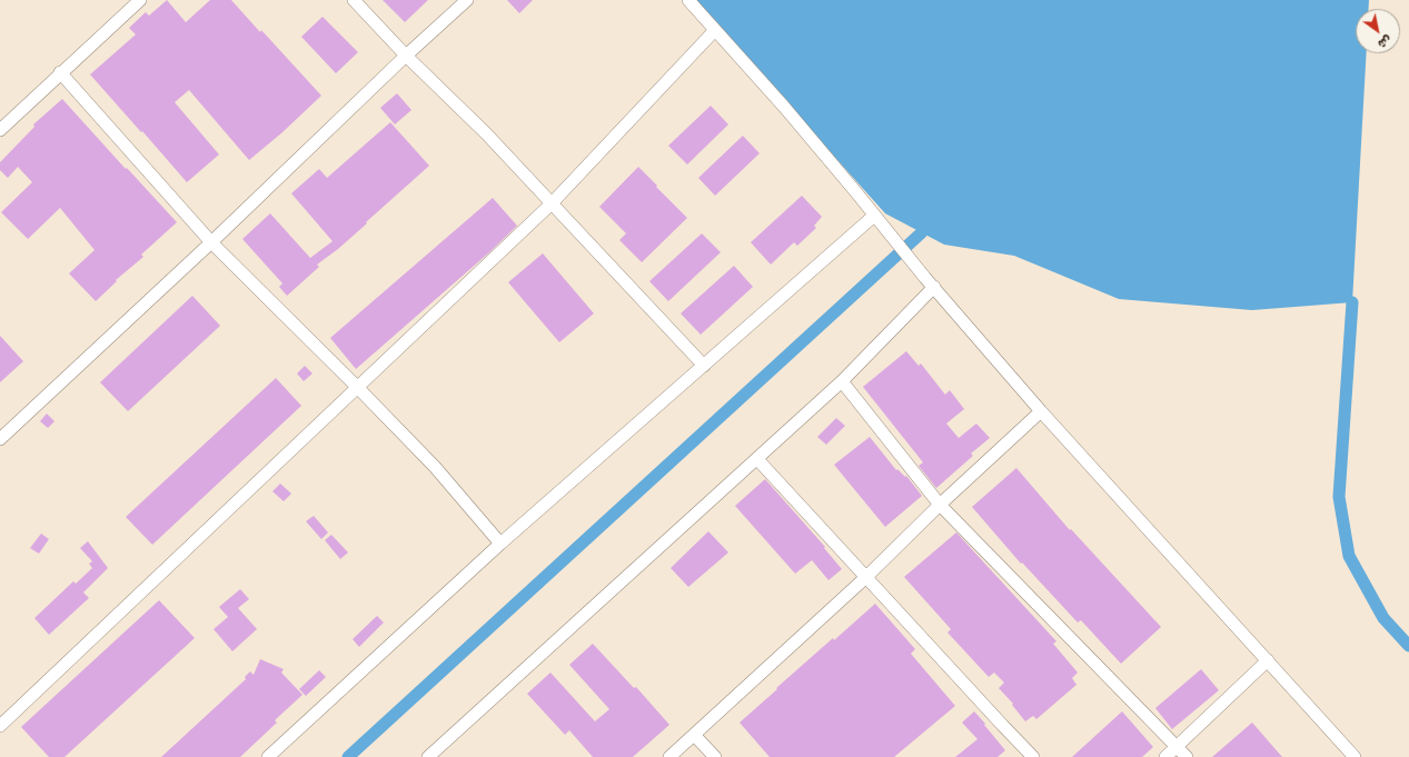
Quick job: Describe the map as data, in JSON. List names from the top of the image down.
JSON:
{
  "north": "bottom right"
}
